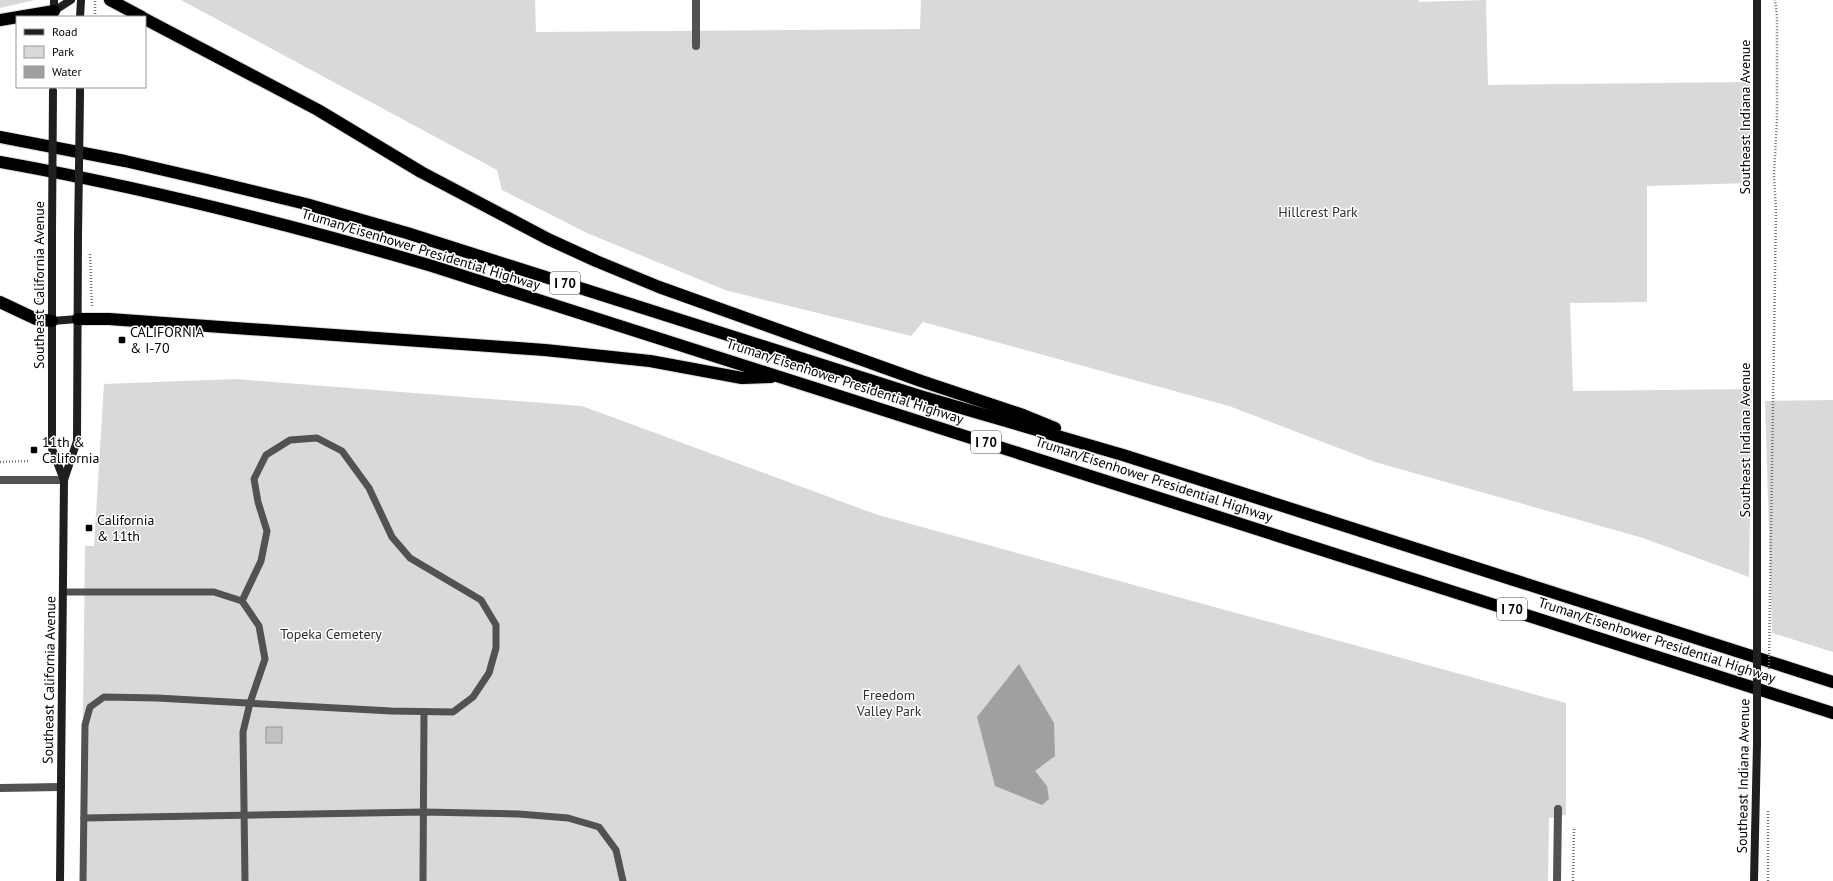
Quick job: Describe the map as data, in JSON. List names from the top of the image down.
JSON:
{
  "streets": {
    "highway": ["Truman/Eisenhower Presidential Highway", "I 70"],
    "main road": ["Southeast Indiana Avenue", "Southeast California Avenue"]
  },
  "parks": ["Hillcrest Park", "Topeka Cemetery", "Freedom Valley Park"],
  "places": {
    "transit": ["CALIFORNIA & I-70", "11th & California", "California & 11th"]
  },
  "legend": ["Road", "Park", "Water"]
}
